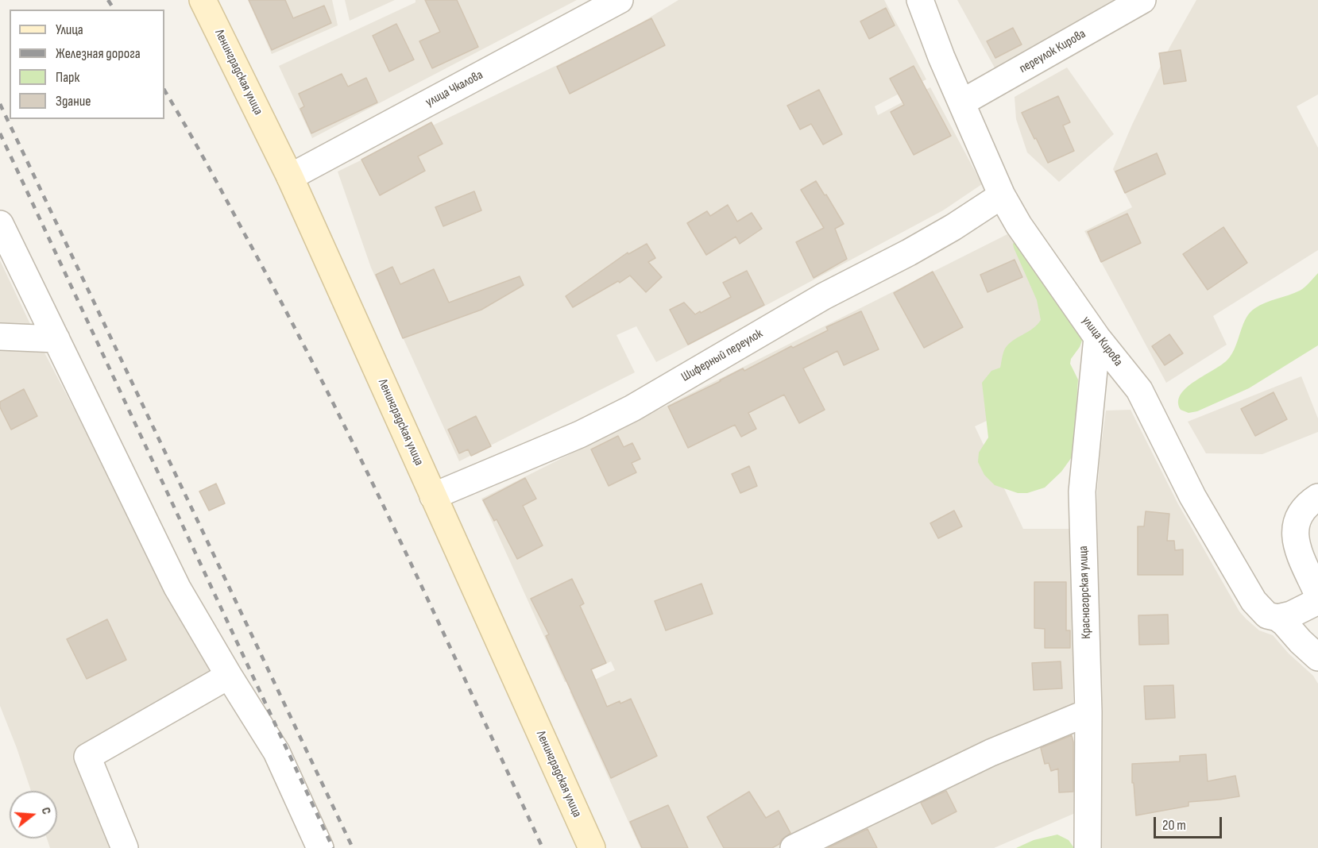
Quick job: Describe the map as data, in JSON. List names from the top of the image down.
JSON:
{
  "streets": {
    "main road": ["Ленинградская улица"],
    "street": [
      "переулок Кирова",
      "улица Чкалова",
      "улица Кирова",
      "Шиферный переулок",
      "Красногорская улица"
    ]
  },
  "crossings": [
    ["переулок Кирова", "улица Кирова"],
    ["Ленинградская улица", "улица Чкалова"],
    ["Ленинградская улица", "Шиферный переулок"],
    ["улица Кирова", "Шиферный переулок"],
    ["улица Кирова", "Красногорская улица"]
  ],
  "legend": [
    "Улица",
    "Железная дорога",
    "Парк",
    "Здание"
  ],
  "scale_bar": "20 m",
  "north": "right"
}
